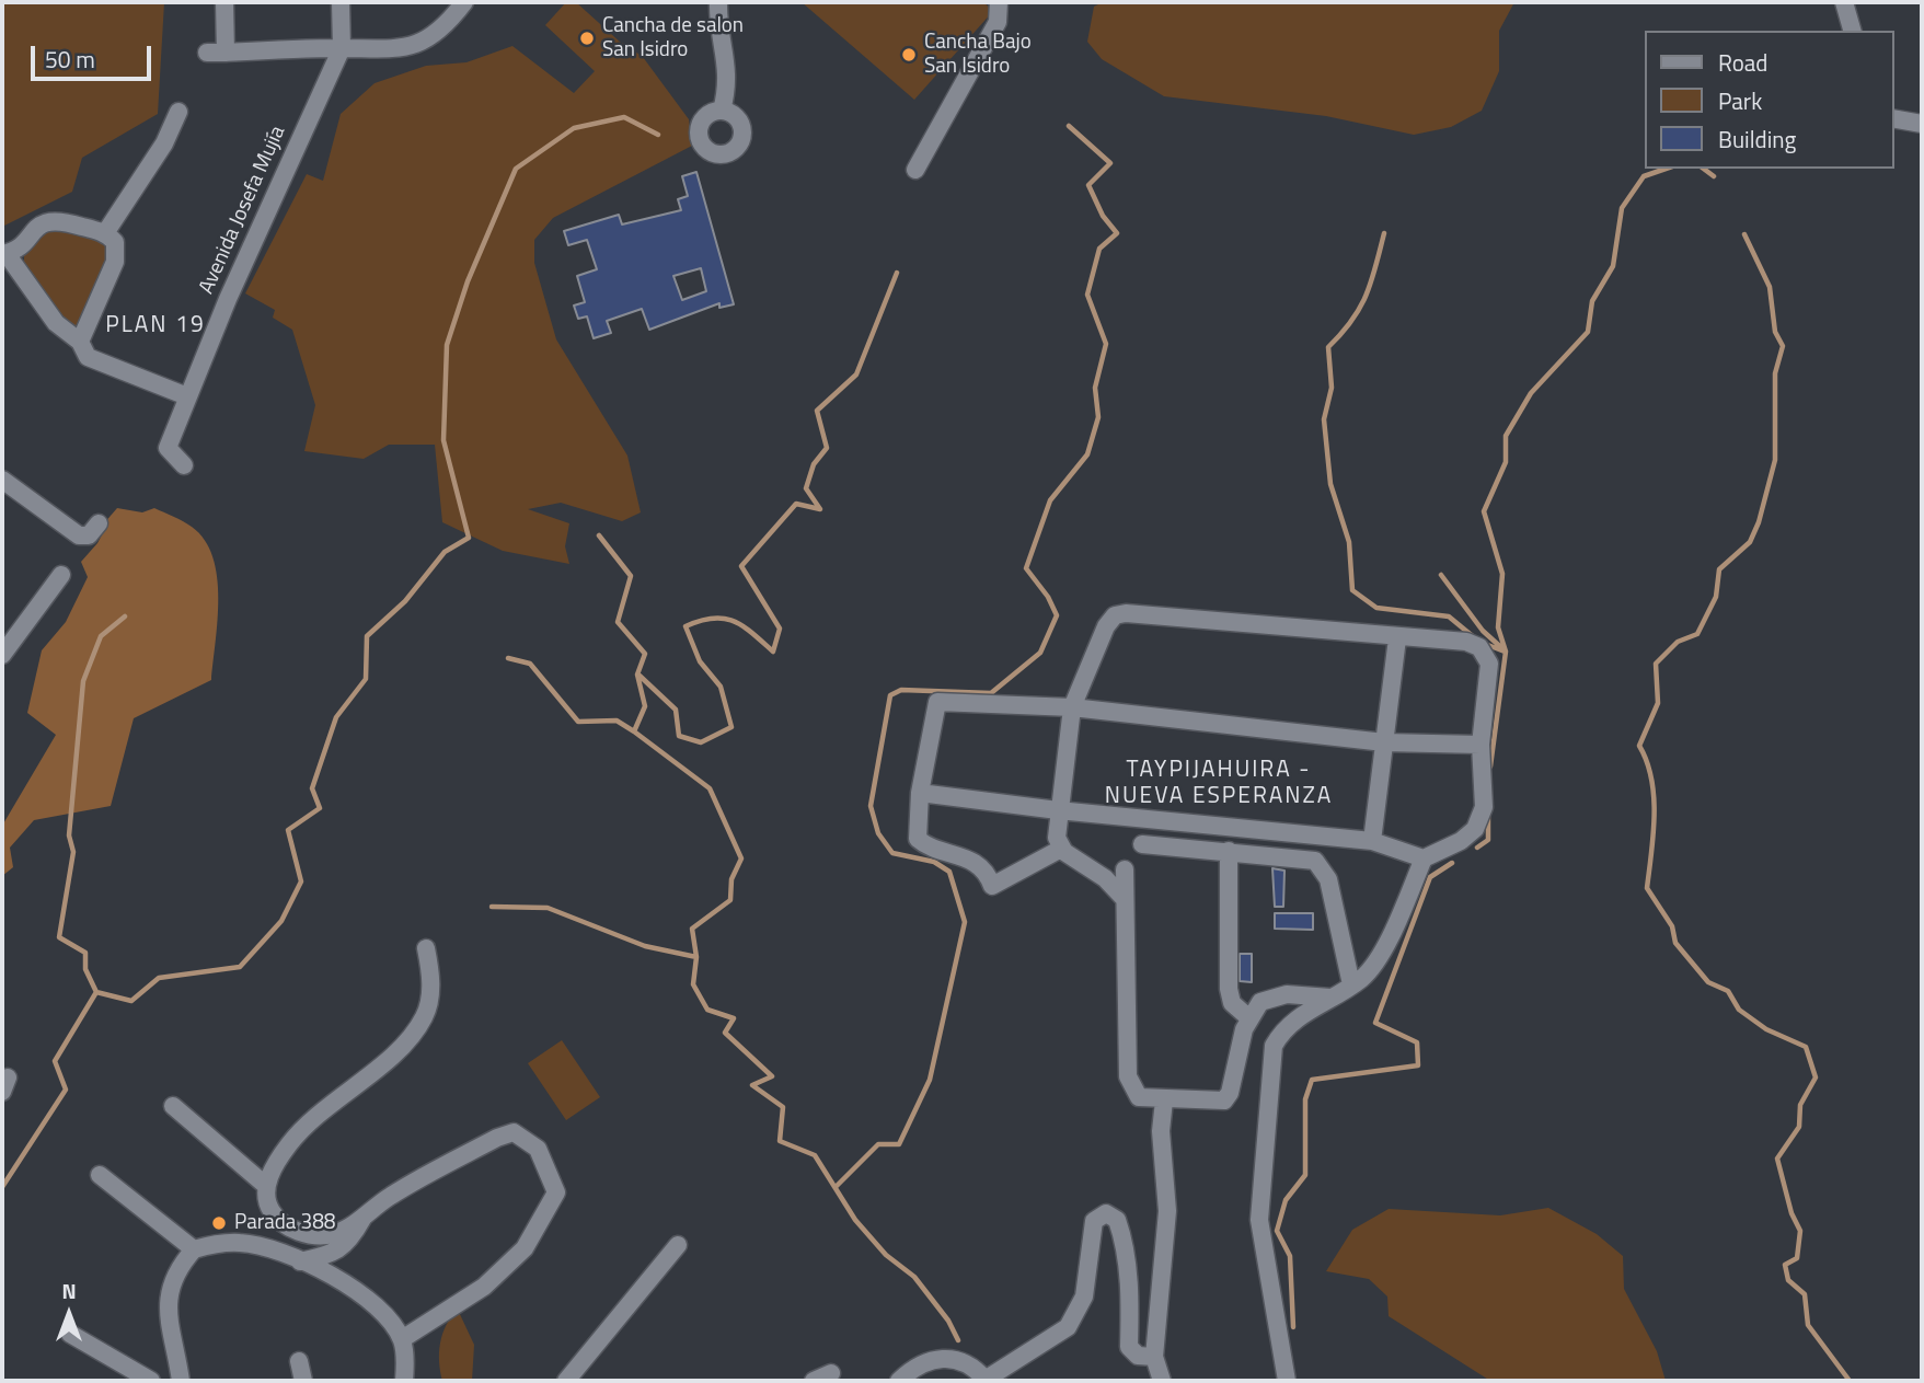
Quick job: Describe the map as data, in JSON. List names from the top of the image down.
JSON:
{
  "streets": {
    "street": ["Avenida Josefa Mujía"]
  },
  "districts": ["PLAN 19", "TAYPIJAHUIRA - NUEVA ESPERANZA"],
  "places": ["Cancha de salon San Isidro", "Cancha Bajo San Isidro", "Parada 388"],
  "legend": ["Road", "Park", "Building"],
  "scale_bar": "50 m",
  "north": "top"
}
